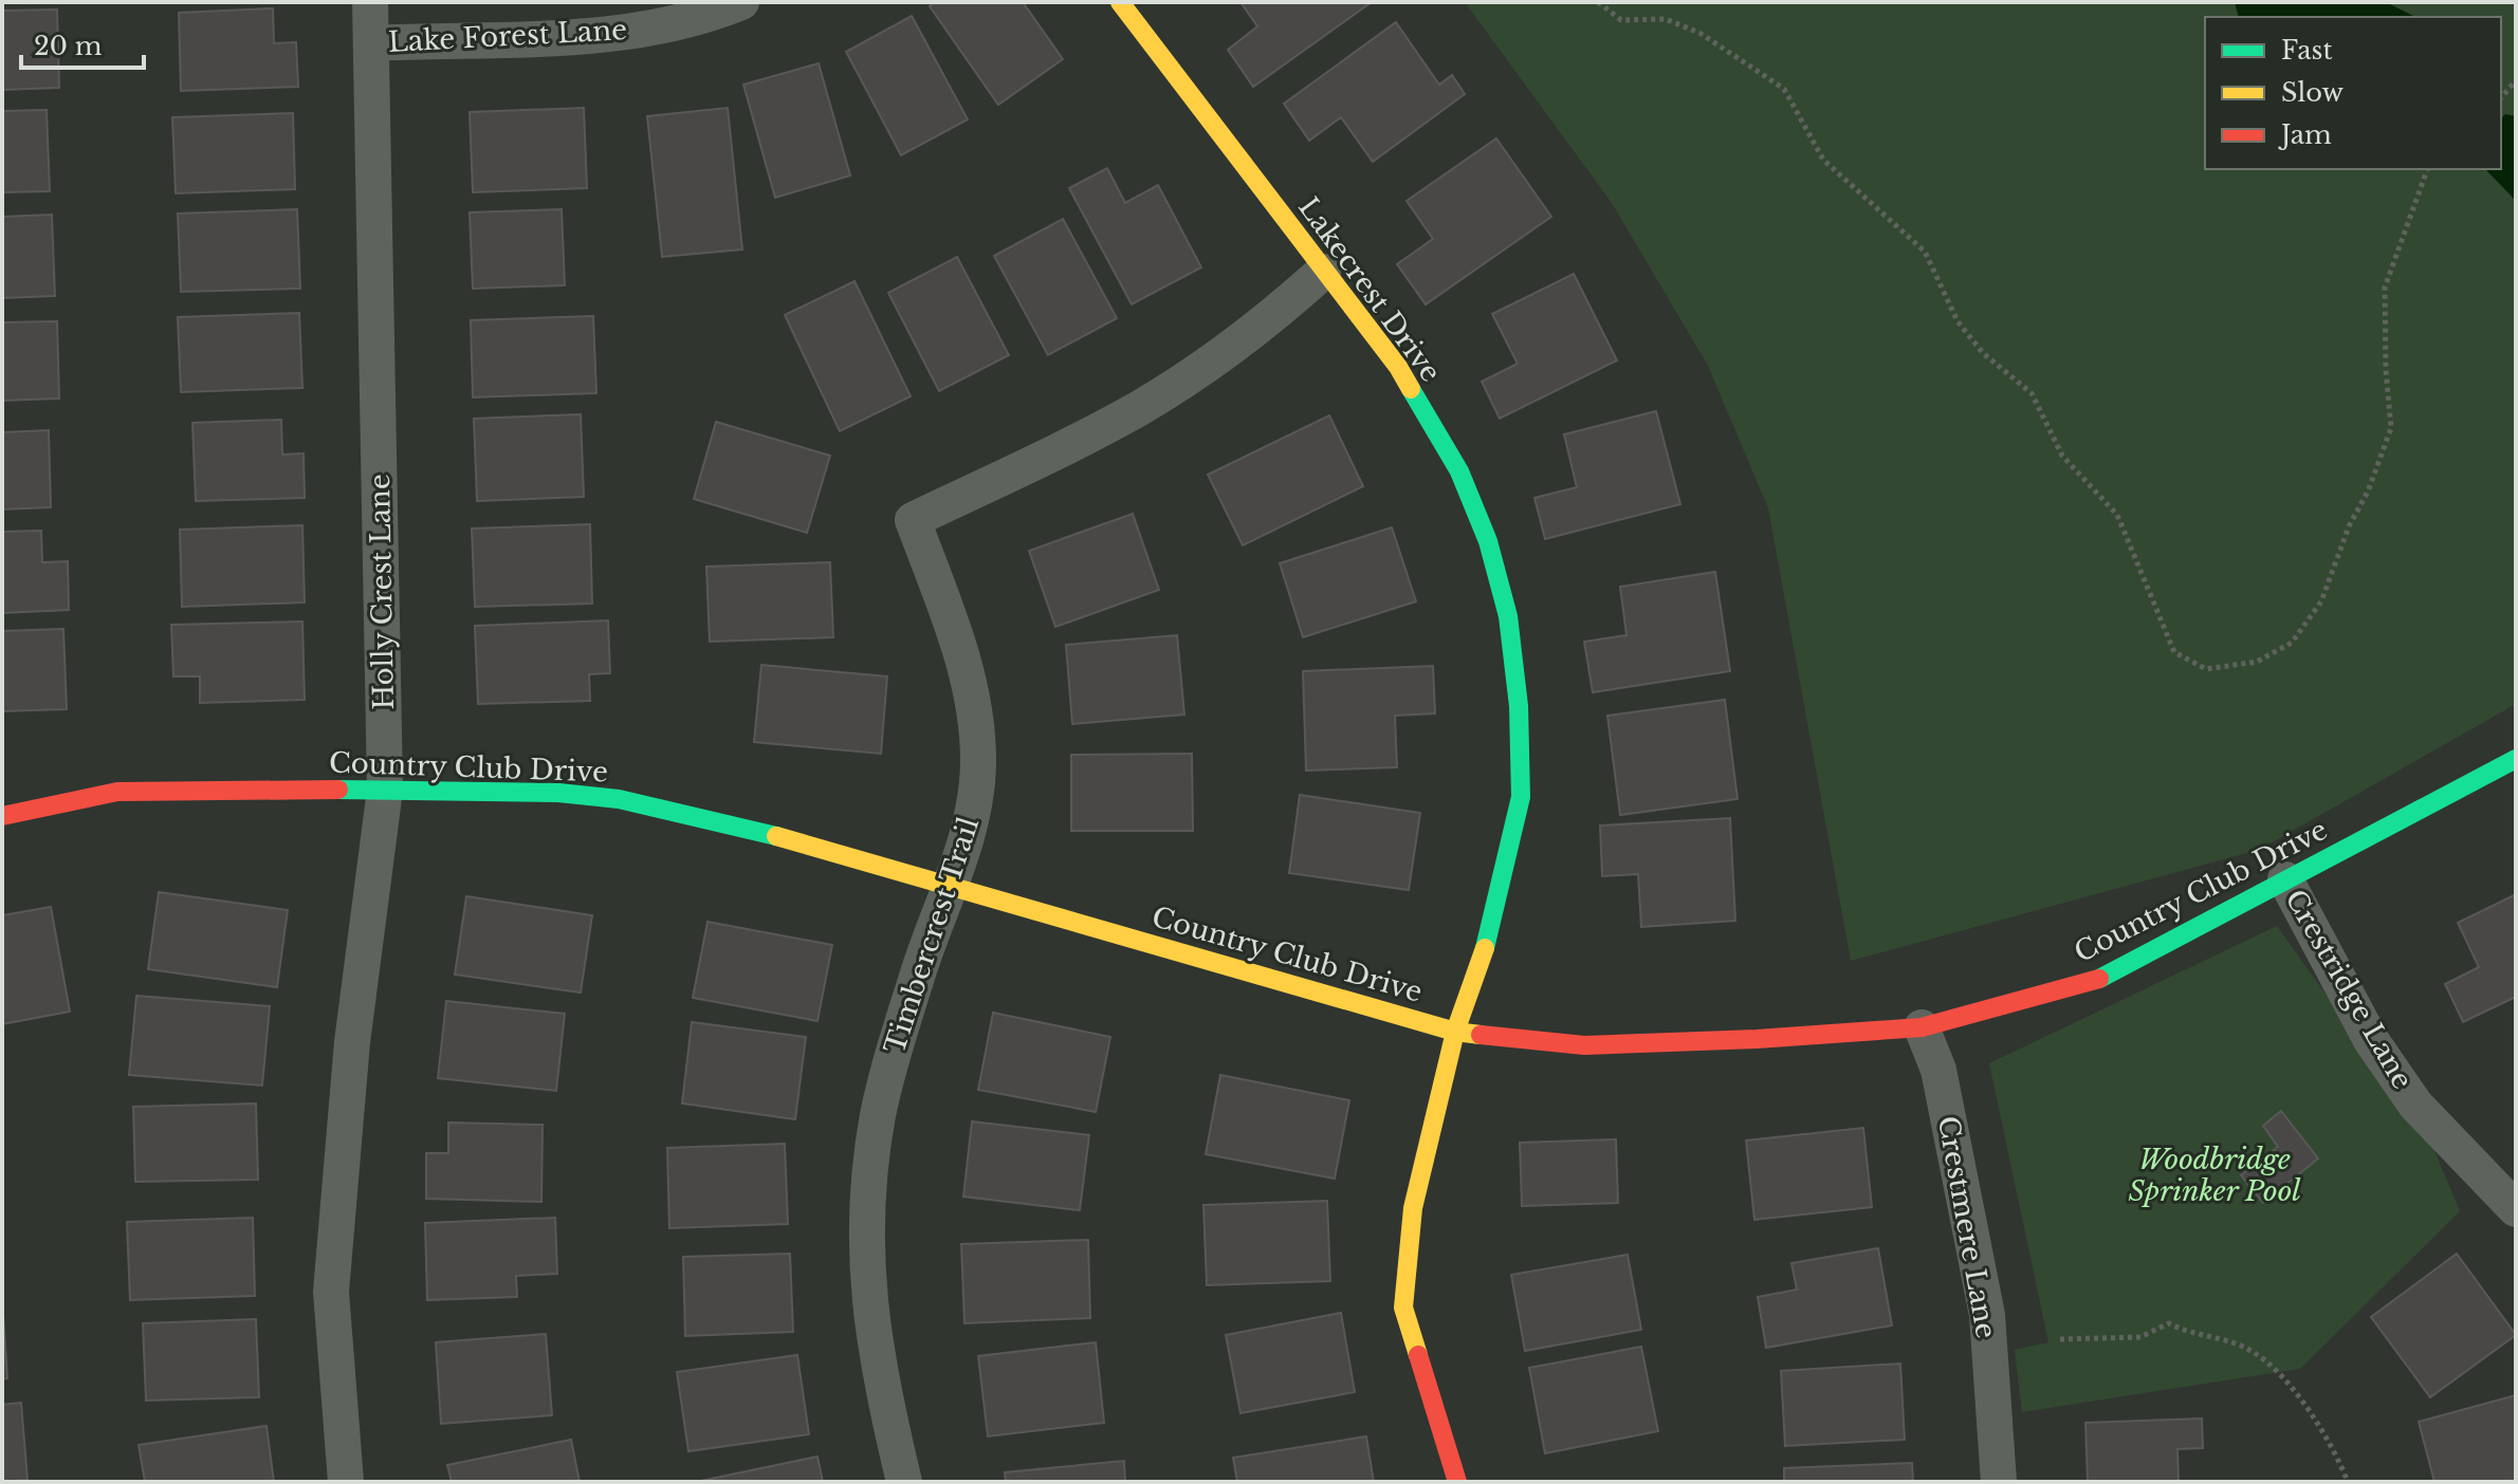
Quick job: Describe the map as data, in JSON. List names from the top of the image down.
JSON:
{
  "streets": {
    "street": [
      "Lake Forest Lane",
      "Lakecrest Drive",
      "Holly Crest Lane",
      "Country Club Drive",
      "Timbercrest Trail",
      "Crestridge Lane",
      "Crestmere Lane"
    ]
  },
  "crossings": [
    ["Lake Forest Lane", "Holly Crest Lane"],
    ["Lakecrest Drive", "Country Club Drive"],
    ["Lakecrest Drive", "Timbercrest Trail"],
    ["Holly Crest Lane", "Country Club Drive"],
    ["Country Club Drive", "Timbercrest Trail"],
    ["Country Club Drive", "Crestridge Lane"],
    ["Country Club Drive", "Crestmere Lane"]
  ],
  "parks": ["Woodbridge Sprinker Pool"],
  "legend": ["Fast", "Slow", "Jam"],
  "scale_bar": "20 m"
}
